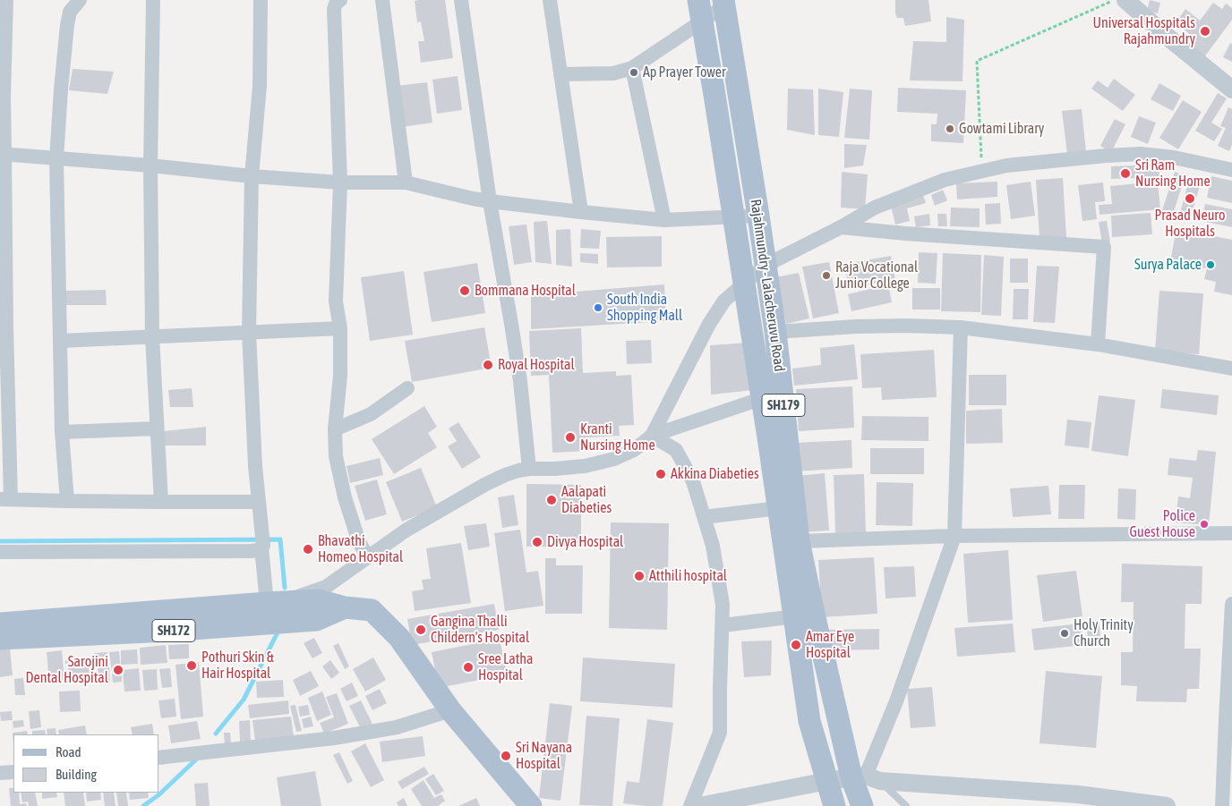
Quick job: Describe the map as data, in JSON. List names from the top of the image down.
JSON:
{
  "streets": {
    "main road": ["Rajahmundry - Lalacheruvu Road", "SH179", "SH172"]
  },
  "crossings": [
    ["Rajahmundry - Lalacheruvu Road", "SH179"]
  ],
  "places": [
    "Universal Hospitals Rajahmundry",
    "Ap Prayer Tower",
    "Gowtami Library",
    "Sri Ram Nursing Home",
    "Prasad Neuro Hospitals",
    "Surya Palace",
    "Raja Vocational Junior College",
    "Bommana Hospital",
    "South India Shopping Mall",
    "Royal Hospital",
    "Kranti Nursing Home",
    "Akkina Diabeties",
    "Aalapati Diabeties",
    "Police Guest House",
    "Divya Hospital",
    "Bhavathi Homeo Hospital",
    "Atthili hospital",
    "Gangina Thalli Childern's Hospital",
    "Holy Trinity Church",
    "Amar Eye Hospital",
    "Pothuri Skin & Hair Hospital",
    "Sree Latha Hospital",
    "Sarojini Dental Hospital",
    "Sri Nayana Hospital"
  ],
  "legend": ["Road", "Building"]
}
